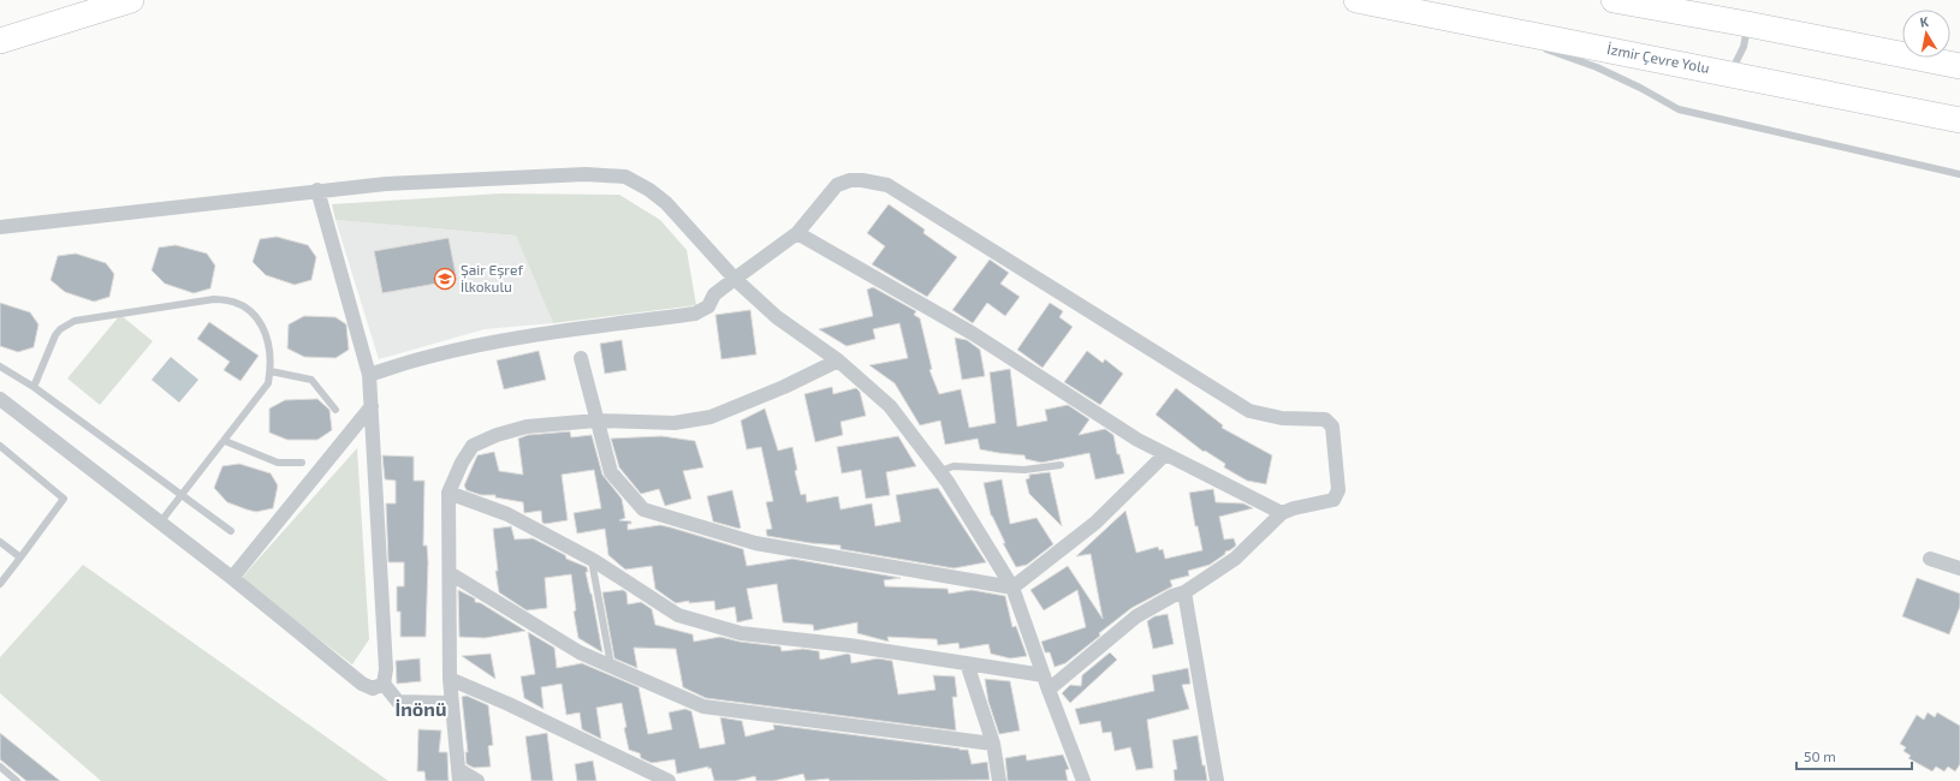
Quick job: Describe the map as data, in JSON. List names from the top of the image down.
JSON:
{
  "streets": {
    "highway": ["İzmir Çevre Yolu"]
  },
  "districts": ["İnönü"],
  "places": {
    "school or university": ["Şair Eşref İlkokulu"]
  },
  "scale_bar": "50 m",
  "north": "top"
}
